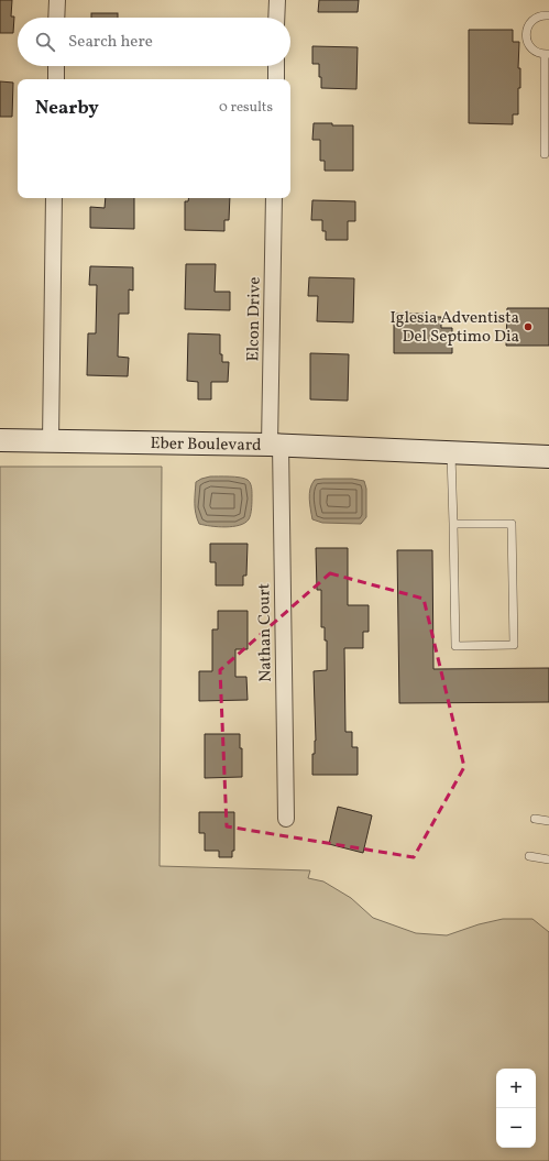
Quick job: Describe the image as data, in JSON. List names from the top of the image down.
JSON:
{
  "streets": {
    "street": ["Elcon Drive", "Eber Boulevard", "Nathan Court"]
  },
  "crossings": [
    ["Elcon Drive", "Eber Boulevard"],
    ["Elcon Drive", "Nathan Court"],
    ["Eber Boulevard", "Nathan Court"]
  ],
  "places": ["Iglesia Adventista Del Septimo Dia"],
  "page": {
    "search": "Search here",
    "heading": ["Nearby", "0 results"],
    "map_buttons": ["+", "−"]
  }
}
